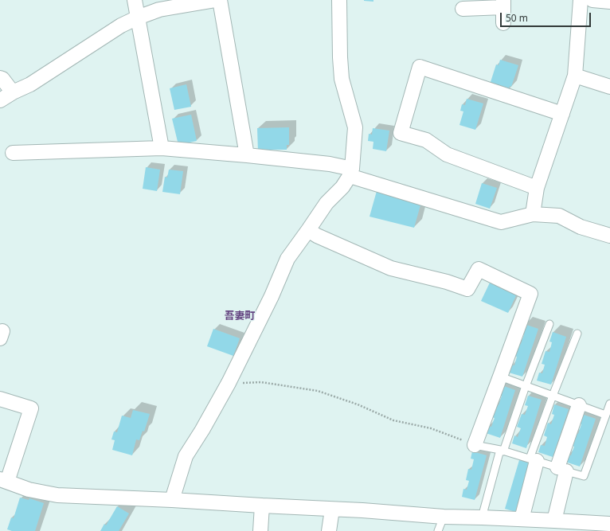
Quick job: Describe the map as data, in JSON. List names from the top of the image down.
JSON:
{
  "districts": ["吾妻町"],
  "scale_bar": "50 m"
}
